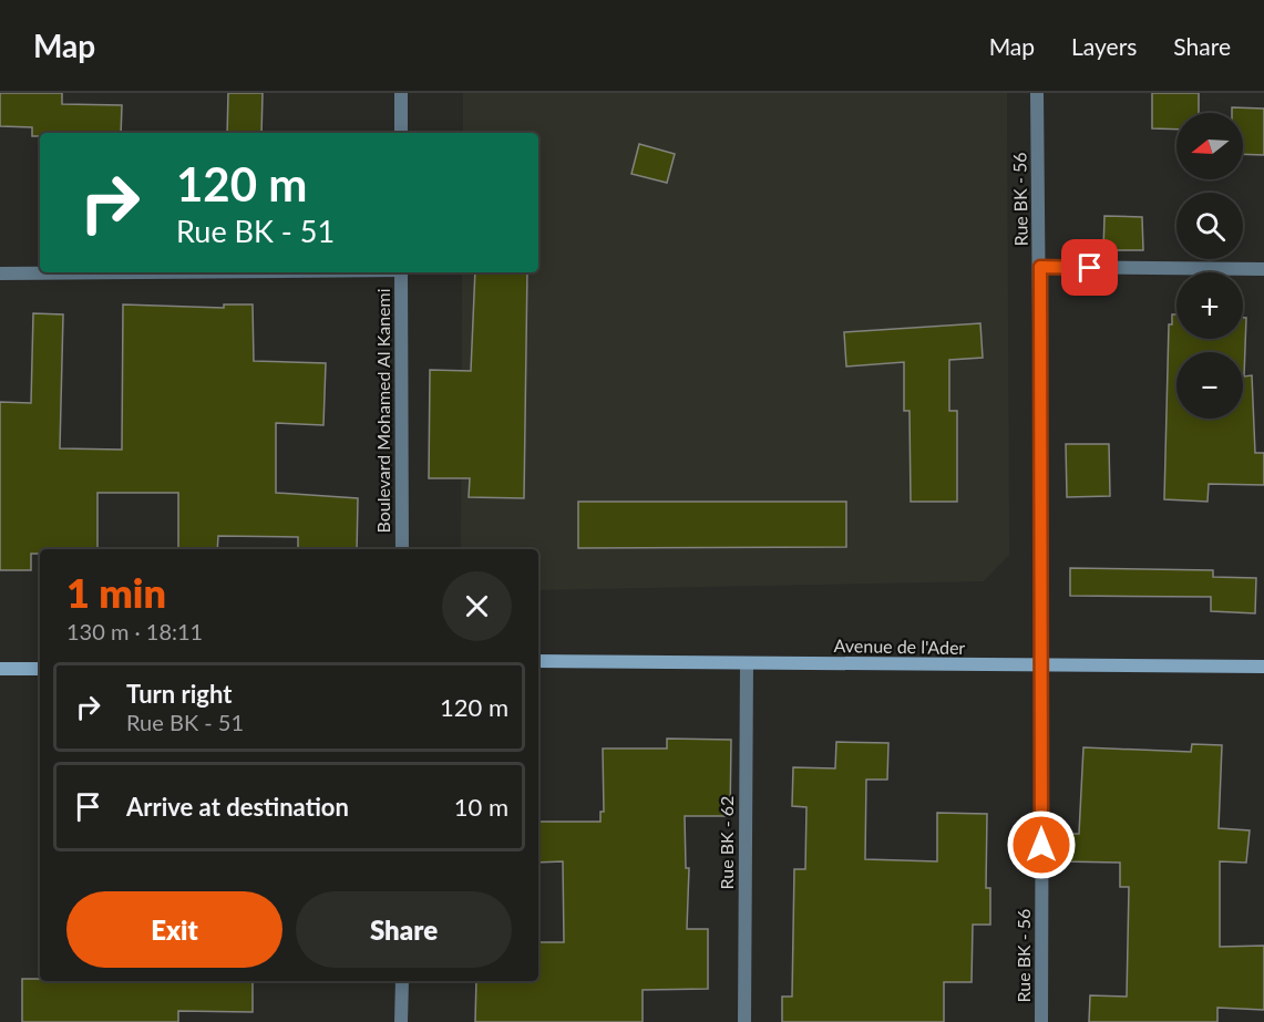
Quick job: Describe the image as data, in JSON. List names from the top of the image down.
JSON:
{
  "streets": {
    "main road": ["Avenue de l'Ader"],
    "street": ["Rue BK - 56", "Boulevard Mohamed Al Kanemi", "Rue BK - 62"]
  },
  "crossings": [
    ["Rue BK - 56", "Avenue de l'Ader"],
    ["Avenue de l'Ader", "Rue BK - 62"]
  ],
  "north": "left",
  "page": {
    "header": "Map",
    "nav": ["Map", "Layers", "Share"],
    "map_buttons": ["+", "−"],
    "turn": ["120 m", "Rue BK - 51"],
    "heading": ["1 min", "130 m · 18:11"],
    "list": [
      {
        "name": "Turn right",
        "note": "Rue BK - 51",
        "value": "120 m"
      },
      {
        "name": "Arrive at destination",
        "value": "10 m"
      }
    ],
    "buttons": ["Exit", "Share"]
  }
}
